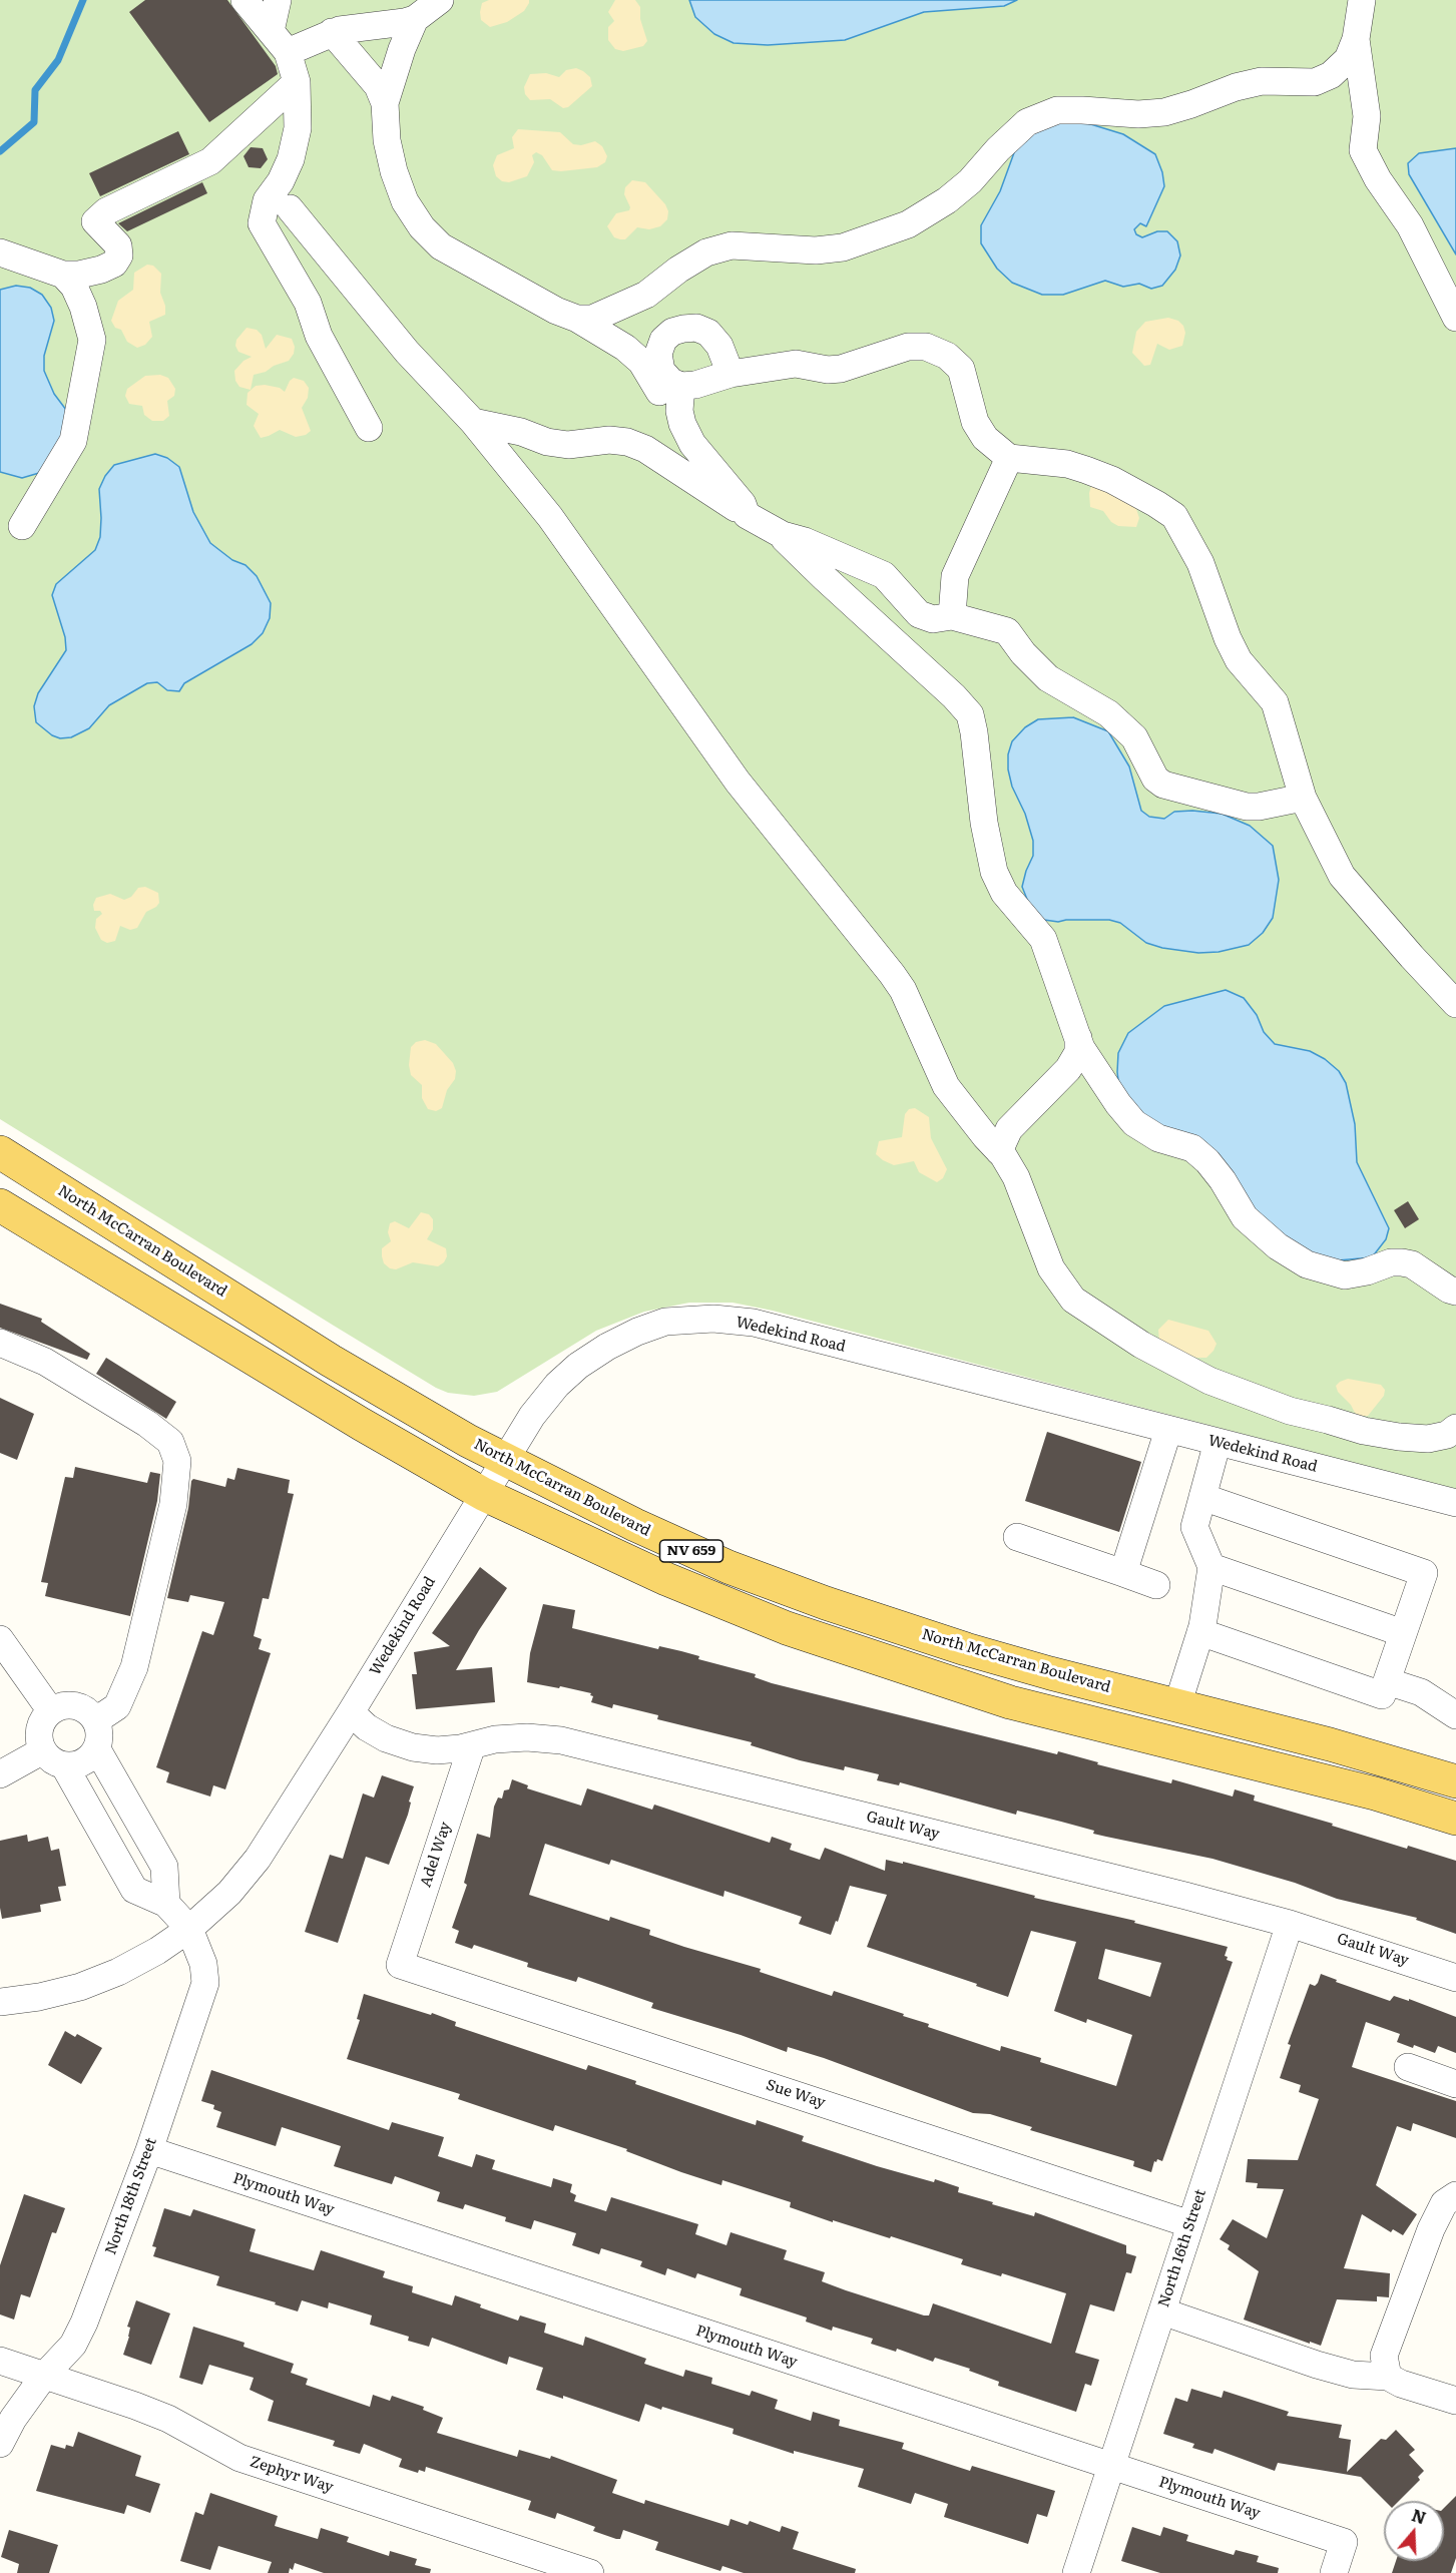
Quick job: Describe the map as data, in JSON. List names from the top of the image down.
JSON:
{
  "streets": {
    "main road": ["North McCarran Boulevard", "NV 659"],
    "street": [
      "Wedekind Road",
      "Gault Way",
      "Adel Way",
      "Sue Way",
      "Plymouth Way",
      "North 18th Street",
      "North 16th Street",
      "Zephyr Way"
    ]
  },
  "crossings": [
    ["North McCarran Boulevard", "Wedekind Road"],
    ["Wedekind Road", "NV 659"],
    ["Wedekind Road", "Gault Way"],
    ["Wedekind Road", "North 18th Street"],
    ["Gault Way", "Adel Way"],
    ["Gault Way", "North 16th Street"],
    ["Adel Way", "Sue Way"],
    ["Sue Way", "North 16th Street"],
    ["Plymouth Way", "North 18th Street"],
    ["Plymouth Way", "North 16th Street"],
    ["North 18th Street", "Zephyr Way"]
  ],
  "north": "top"
}
